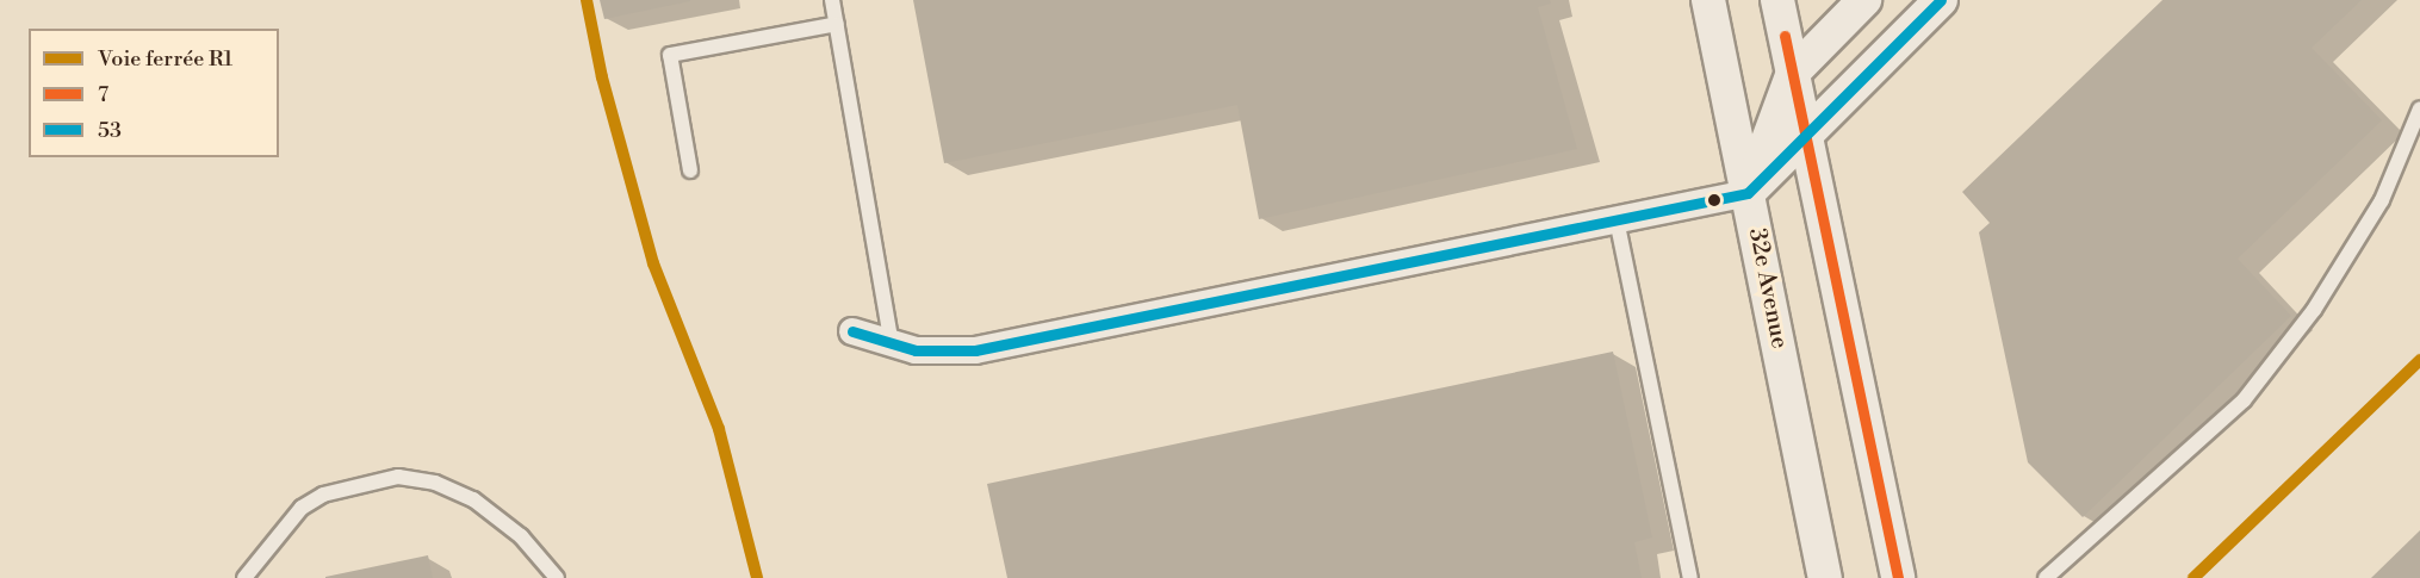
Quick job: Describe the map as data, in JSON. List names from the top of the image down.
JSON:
{
  "streets": {
    "street": ["32e Avenue"]
  },
  "lines": ["rail line R1", "transit line 53", "transit line 7"],
  "legend": ["Voie ferrée R1", "7", "53"]
}
